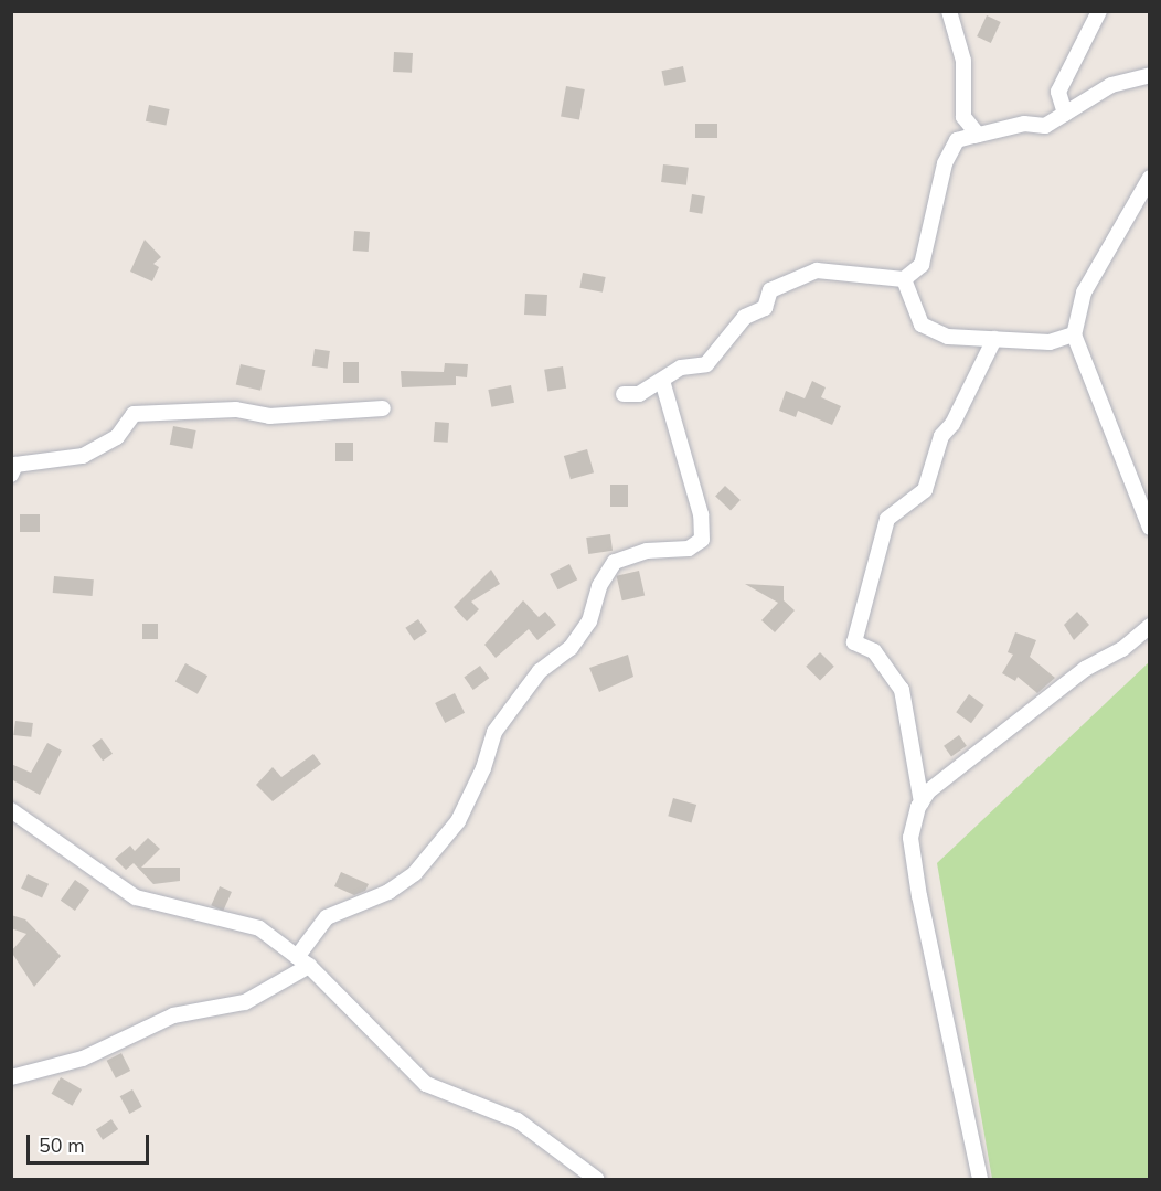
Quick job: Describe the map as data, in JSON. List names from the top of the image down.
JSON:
{
  "scale_bar": "50 m"
}
